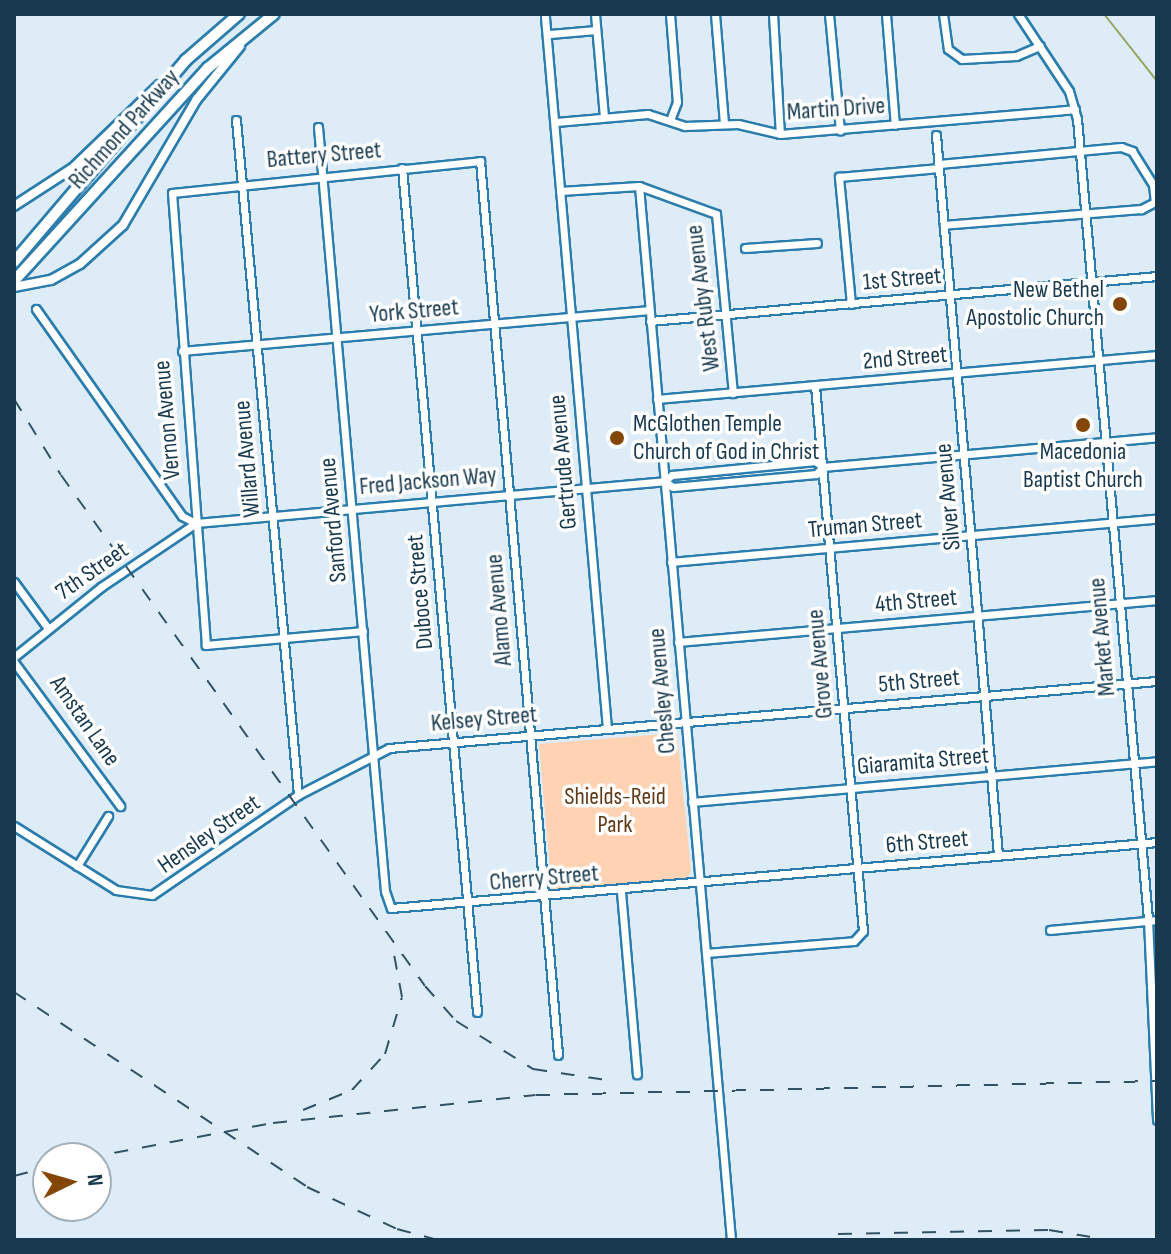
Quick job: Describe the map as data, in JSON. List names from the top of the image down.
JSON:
{
  "streets": {
    "highway": ["Richmond Parkway"],
    "street": [
      "Martin Drive",
      "Battery Street",
      "1st Street",
      "West Ruby Avenue",
      "York Street",
      "2nd Street",
      "Vernon Avenue",
      "Willard Avenue",
      "Gertrude Avenue",
      "Fred Jackson Way",
      "Silver Avenue",
      "Sanford Avenue",
      "Truman Street",
      "7th Street",
      "Duboce Street",
      "4th Street",
      "Alamo Avenue",
      "Market Avenue",
      "Grove Avenue",
      "5th Street",
      "Chesley Avenue",
      "Kelsey Street",
      "Amstan Lane",
      "Giaramita Street",
      "Hensley Street",
      "6th Street",
      "Cherry Street"
    ]
  },
  "crossings": [
    ["Martin Drive", "Gertrude Avenue"],
    ["Martin Drive", "Market Avenue"],
    ["Battery Street", "Vernon Avenue"],
    ["Battery Street", "Willard Avenue"],
    ["Battery Street", "Sanford Avenue"],
    ["Battery Street", "Duboce Street"],
    ["Battery Street", "Alamo Avenue"],
    ["1st Street", "West Ruby Avenue"],
    ["1st Street", "Silver Avenue"],
    ["1st Street", "Market Avenue"],
    ["1st Street", "Chesley Avenue"],
    ["West Ruby Avenue", "2nd Street"],
    ["West Ruby Avenue", "Gertrude Avenue"],
    ["West Ruby Avenue", "Chesley Avenue"],
    ["York Street", "Vernon Avenue"],
    ["York Street", "Willard Avenue"],
    ["York Street", "Gertrude Avenue"],
    ["York Street", "Sanford Avenue"],
    ["York Street", "Duboce Street"],
    ["York Street", "Alamo Avenue"],
    ["York Street", "Chesley Avenue"],
    ["2nd Street", "Silver Avenue"],
    ["2nd Street", "Market Avenue"],
    ["2nd Street", "Grove Avenue"],
    ["2nd Street", "Chesley Avenue"],
    ["Vernon Avenue", "Willard Avenue"],
    ["Vernon Avenue", "Fred Jackson Way"],
    ["Vernon Avenue", "7th Street"],
    ["Willard Avenue", "Fred Jackson Way"],
    ["Willard Avenue", "Kelsey Street"],
    ["Willard Avenue", "Hensley Street"],
    ["Gertrude Avenue", "Fred Jackson Way"],
    ["Gertrude Avenue", "Kelsey Street"],
    ["Fred Jackson Way", "Silver Avenue"],
    ["Fred Jackson Way", "Sanford Avenue"],
    ["Fred Jackson Way", "7th Street"],
    ["Fred Jackson Way", "Duboce Street"],
    ["Fred Jackson Way", "Alamo Avenue"],
    ["Fred Jackson Way", "Market Avenue"],
    ["Fred Jackson Way", "Grove Avenue"],
    ["Fred Jackson Way", "Chesley Avenue"],
    ["Silver Avenue", "Truman Street"],
    ["Silver Avenue", "4th Street"],
    ["Silver Avenue", "5th Street"],
    ["Silver Avenue", "Giaramita Street"],
    ["Silver Avenue", "6th Street"],
    ["Sanford Avenue", "Kelsey Street"],
    ["Sanford Avenue", "Cherry Street"],
    ["Truman Street", "Market Avenue"],
    ["Truman Street", "Grove Avenue"],
    ["Truman Street", "Chesley Avenue"],
    ["7th Street", "Amstan Lane"],
    ["Duboce Street", "Kelsey Street"],
    ["Duboce Street", "Cherry Street"],
    ["4th Street", "Market Avenue"],
    ["4th Street", "Grove Avenue"],
    ["4th Street", "Chesley Avenue"],
    ["Alamo Avenue", "Kelsey Street"],
    ["Alamo Avenue", "Cherry Street"],
    ["Market Avenue", "5th Street"],
    ["Market Avenue", "Giaramita Street"],
    ["Market Avenue", "6th Street"],
    ["Grove Avenue", "5th Street"],
    ["Grove Avenue", "Chesley Avenue"],
    ["Grove Avenue", "Giaramita Street"],
    ["Grove Avenue", "6th Street"],
    ["5th Street", "Chesley Avenue"],
    ["5th Street", "Kelsey Street"],
    ["Chesley Avenue", "Kelsey Street"],
    ["Chesley Avenue", "Giaramita Street"],
    ["Chesley Avenue", "6th Street"],
    ["Chesley Avenue", "Cherry Street"],
    ["Kelsey Street", "Hensley Street"],
    ["6th Street", "Cherry Street"]
  ],
  "parks": ["Shields-Reid Park"],
  "places": ["New Bethel Apostolic Church", "Macedonia Baptist Church", "McGlothen Temple Church of God in Christ"],
  "north": "right"
}
